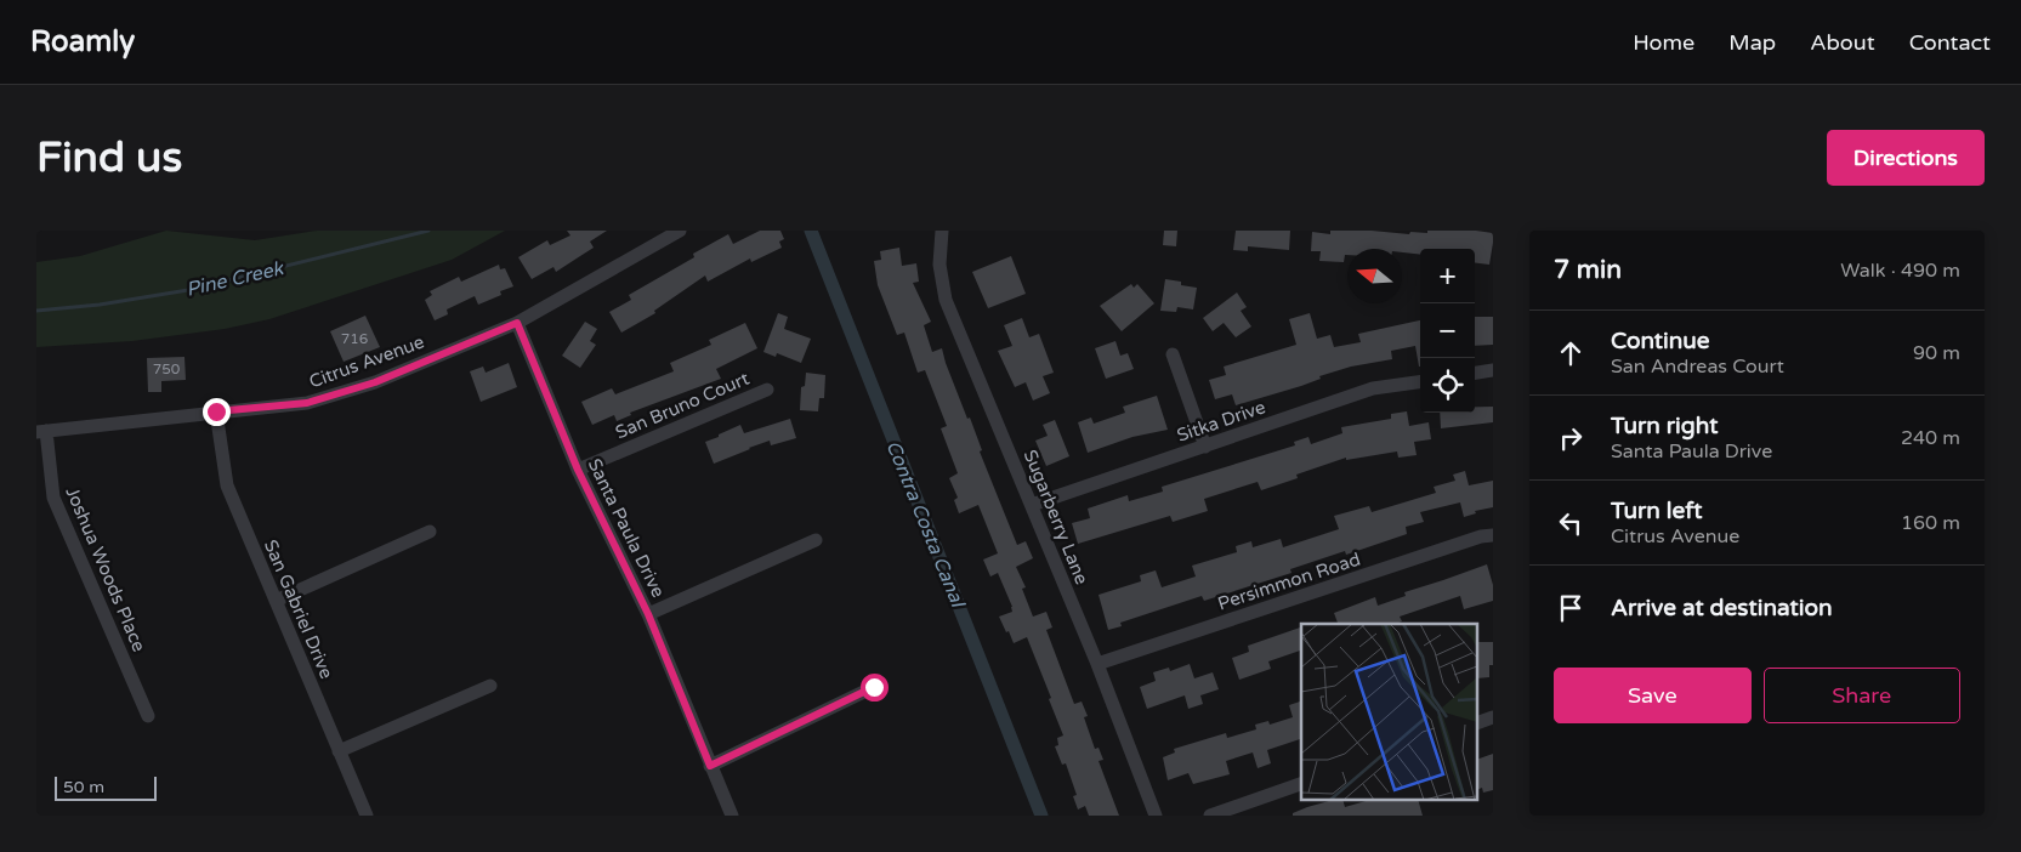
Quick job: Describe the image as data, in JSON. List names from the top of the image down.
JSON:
{
  "streets": {
    "street": [
      "Citrus Avenue",
      "San Bruno Court",
      "Sitka Drive",
      "Sugarberry Lane",
      "Santa Paula Drive",
      "Joshua Woods Place",
      "Persimmon Road",
      "San Gabriel Drive"
    ]
  },
  "crossings": [
    ["Citrus Avenue", "Santa Paula Drive"],
    ["Citrus Avenue", "Joshua Woods Place"],
    ["Citrus Avenue", "San Gabriel Drive"],
    ["San Bruno Court", "Santa Paula Drive"],
    ["Sitka Drive", "Sugarberry Lane"],
    ["Sugarberry Lane", "Persimmon Road"]
  ],
  "water": ["Pine Creek", "Contra Costa Canal"],
  "house_numbers": ["716", "750"],
  "scale_bar": "50 m",
  "north": "left",
  "page": {
    "header": "Roamly",
    "nav": [
      "Home",
      "Map",
      "About",
      "Contact"
    ],
    "buttons": [
      "Directions",
      ["Save", "Share"]
    ],
    "title": "Find us",
    "heading": ["7 min", "Walk · 490 m"],
    "map_buttons": ["+", "−"],
    "list": [
      ["Continue", "San Andreas Court", "90 m"],
      ["Turn right", "Santa Paula Drive", "240 m"],
      ["Turn left", "Citrus Avenue", "160 m"],
      "Arrive at destination"
    ],
    "scale": "50 m"
  }
}
